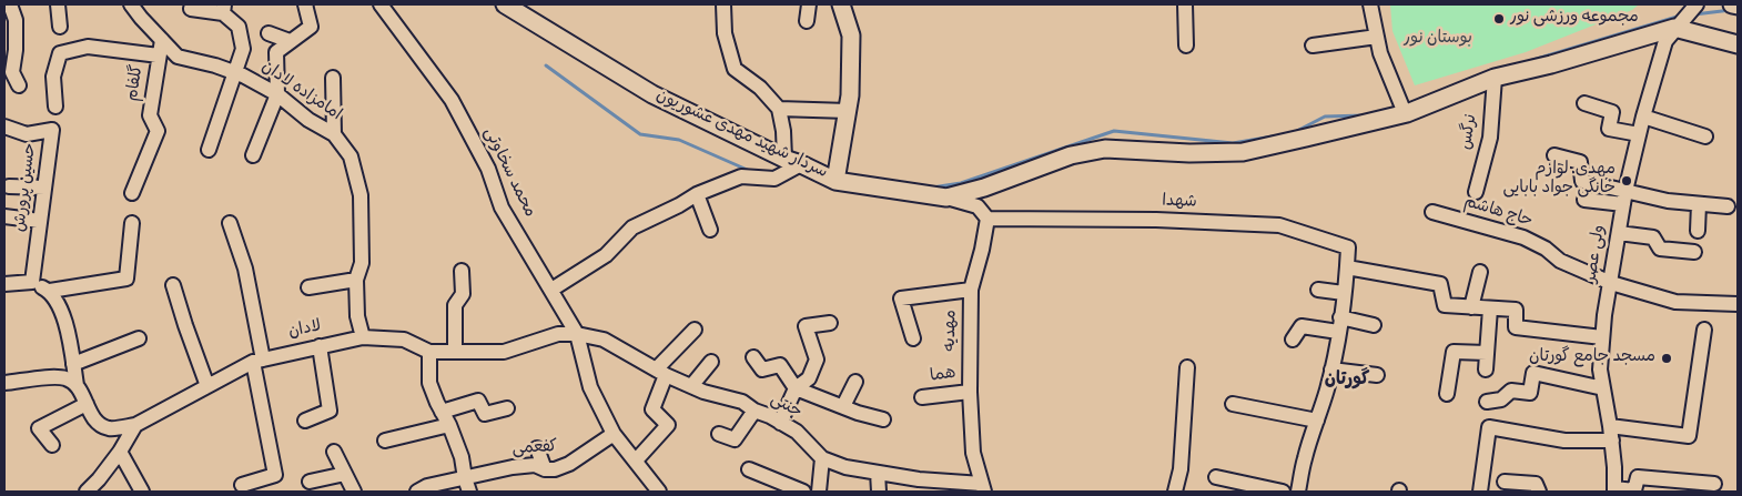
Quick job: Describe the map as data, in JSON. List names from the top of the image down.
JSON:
{
  "streets": {
    "street": [
      "گلفام",
      "امامزاده لادان",
      "نرگس",
      "سردار شهید مهدی عشوریون",
      "محمد سخاوتی",
      "حسین پرورش",
      "شهدا",
      "حاج هاشم",
      "ولی عصر",
      "لادان",
      "مهدیه",
      "هما",
      "جنتی",
      "کفعمی"
    ]
  },
  "crossings": [
    ["گلفام", "امامزاده لادان"],
    ["امامزاده لادان", "لادان"],
    ["نرگس", "سردار شهید مهدی عشوریون"],
    ["سردار شهید مهدی عشوریون", "ولی عصر"],
    ["محمد سخاوتی", "لادان"],
    ["محمد سخاوتی", "جنتی"],
    ["محمد سخاوتی", "کفعمی"],
    ["شهدا", "مهدیه"],
    ["حاج هاشم", "ولی عصر"],
    ["لادان", "جنتی"],
    ["مهدیه", "هما"],
    ["مهدیه", "جنتی"]
  ],
  "districts": ["گورتان"],
  "parks": ["بوستان نور"],
  "places": ["مجموعه ورزشی نور", "مهدی. لوازم خانگی جواد بابایی", "مسجد جامع گورتان"]
}
